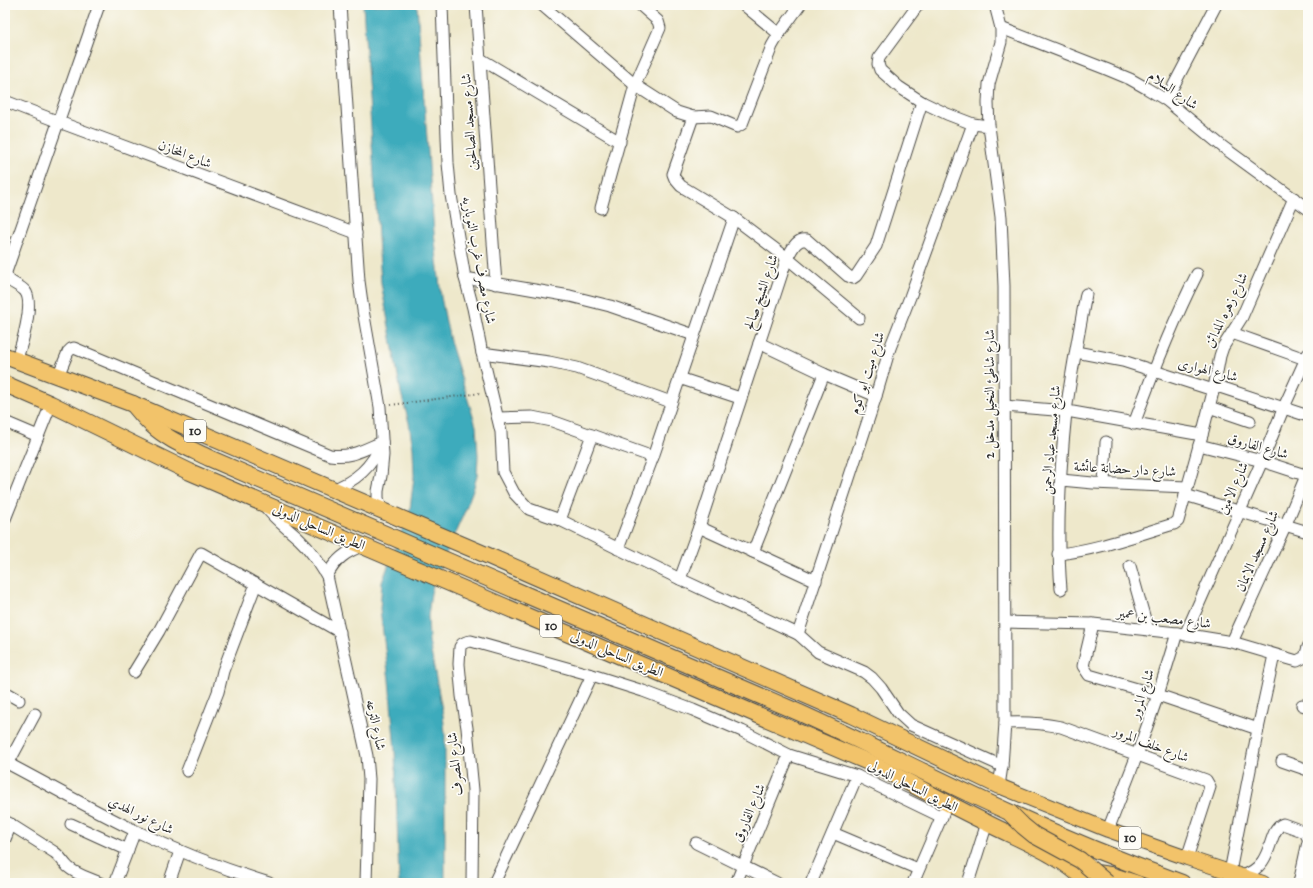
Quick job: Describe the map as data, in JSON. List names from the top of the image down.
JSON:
{
  "streets": {
    "highway": ["10", "الطريق الساحلى الدولى"],
    "street": [
      "شارع السلام",
      "شارع مسجد الصالحين",
      "شارع المخازن",
      "شارع مصرف غرب النوباريه",
      "شارع الشيخ صالح",
      "شارع زهره المدائن",
      "شارع الهوارى",
      "شارع ميت ابو كوم",
      "شارع شاطئ النخيل مدخل 2",
      "شارع مسجد عباد الرحمن",
      "شارع الفاروق",
      "شارع دار حضانة عائشة",
      "شارع الامين",
      "شارع مسجد الايمان",
      "شارع مصعب بن عمير",
      "شارع المرور",
      "شارع الترعه",
      "شارع خلف المرور",
      "شارع المصرف",
      "شارع نور الهدي"
    ]
  },
  "crossings": [
    ["شارع السلام", "شارع زهره المدائن"],
    ["شارع السلام", "شارع شاطئ النخيل مدخل 2"],
    ["شارع زهره المدائن", "شارع الهوارى"],
    ["شارع زهره المدائن", "شارع مسجد عباد الرحمن"],
    ["شارع زهره المدائن", "شارع الفاروق"],
    ["شارع زهره المدائن", "شارع دار حضانة عائشة"],
    ["شارع الهوارى", "شارع مسجد عباد الرحمن"],
    ["شارع الهوارى", "شارع الامين"],
    ["شارع شاطئ النخيل مدخل 2", "10"],
    ["شارع شاطئ النخيل مدخل 2", "شارع الفاروق"],
    ["شارع شاطئ النخيل مدخل 2", "شارع مصعب بن عمير"],
    ["شارع شاطئ النخيل مدخل 2", "شارع خلف المرور"],
    ["10", "الطريق الساحلى الدولى"],
    ["10", "شارع المرور"],
    ["10", "شارع خلف المرور"],
    ["شارع مسجد عباد الرحمن", "شارع الفاروق"],
    ["شارع مسجد عباد الرحمن", "شارع دار حضانة عائشة"],
    ["شارع الفاروق", "شارع الامين"],
    ["شارع الفاروق", "شارع مسجد الايمان"],
    ["شارع دار حضانة عائشة", "شارع الامين"],
    ["شارع دار حضانة عائشة", "شارع مسجد الايمان"],
    ["شارع الامين", "شارع مصعب بن عمير"],
    ["شارع الامين", "شارع المرور"],
    ["الطريق الساحلى الدولى", "شارع الترعه"],
    ["شارع مسجد الايمان", "شارع مصعب بن عمير"],
    ["شارع مصعب بن عمير", "شارع المرور"],
    ["شارع المرور", "شارع خلف المرور"]
  ]
}
